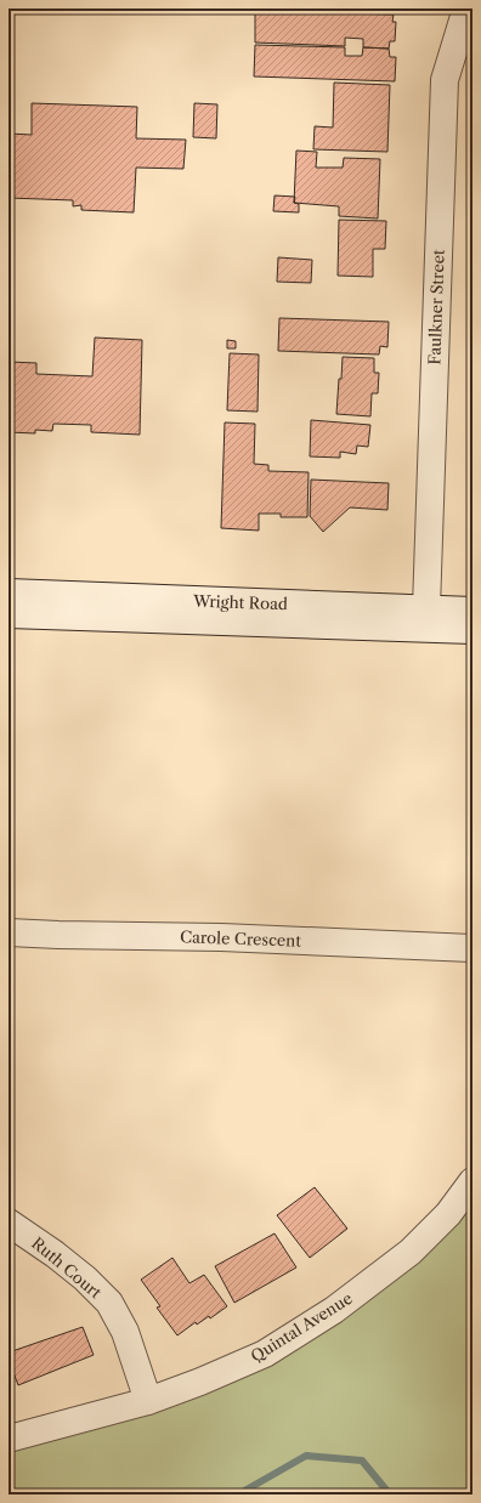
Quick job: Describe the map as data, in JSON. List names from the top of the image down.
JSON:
{
  "streets": {
    "street": [
      "Faulkner Street",
      "Wright Road",
      "Carole Crescent",
      "Ruth Court",
      "Quintal Avenue"
    ]
  },
  "crossings": [
    ["Faulkner Street", "Wright Road"],
    ["Ruth Court", "Quintal Avenue"]
  ]
}
